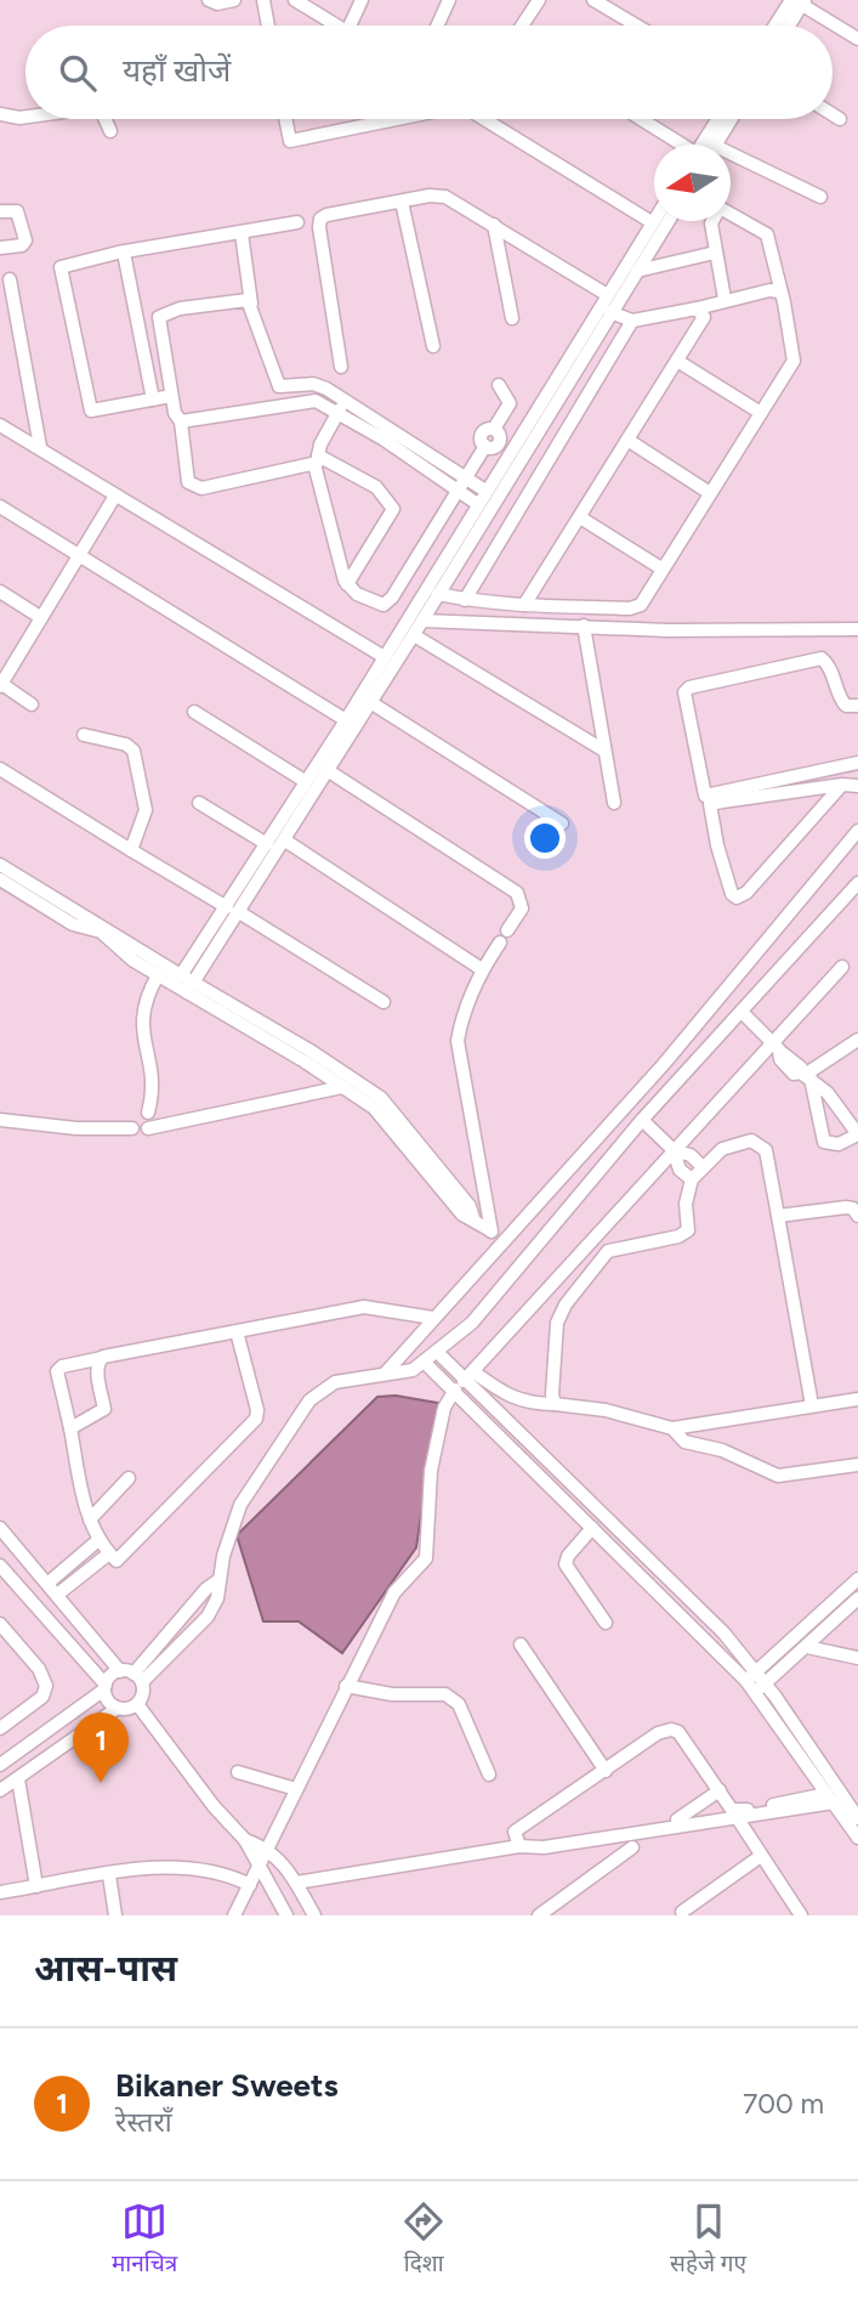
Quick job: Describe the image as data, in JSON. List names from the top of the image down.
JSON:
{
  "north": "left",
  "page": {
    "search": "यहाँ खोजें",
    "pins": "1",
    "heading": "आस-पास",
    "list": [
      {
        "mark": "1",
        "name": "Bikaner Sweets",
        "note": "रेस्तराँ",
        "value": "700 m"
      }
    ],
    "nav": ["मानचित्र", "दिशा", "सहेजे गए"]
  }
}
